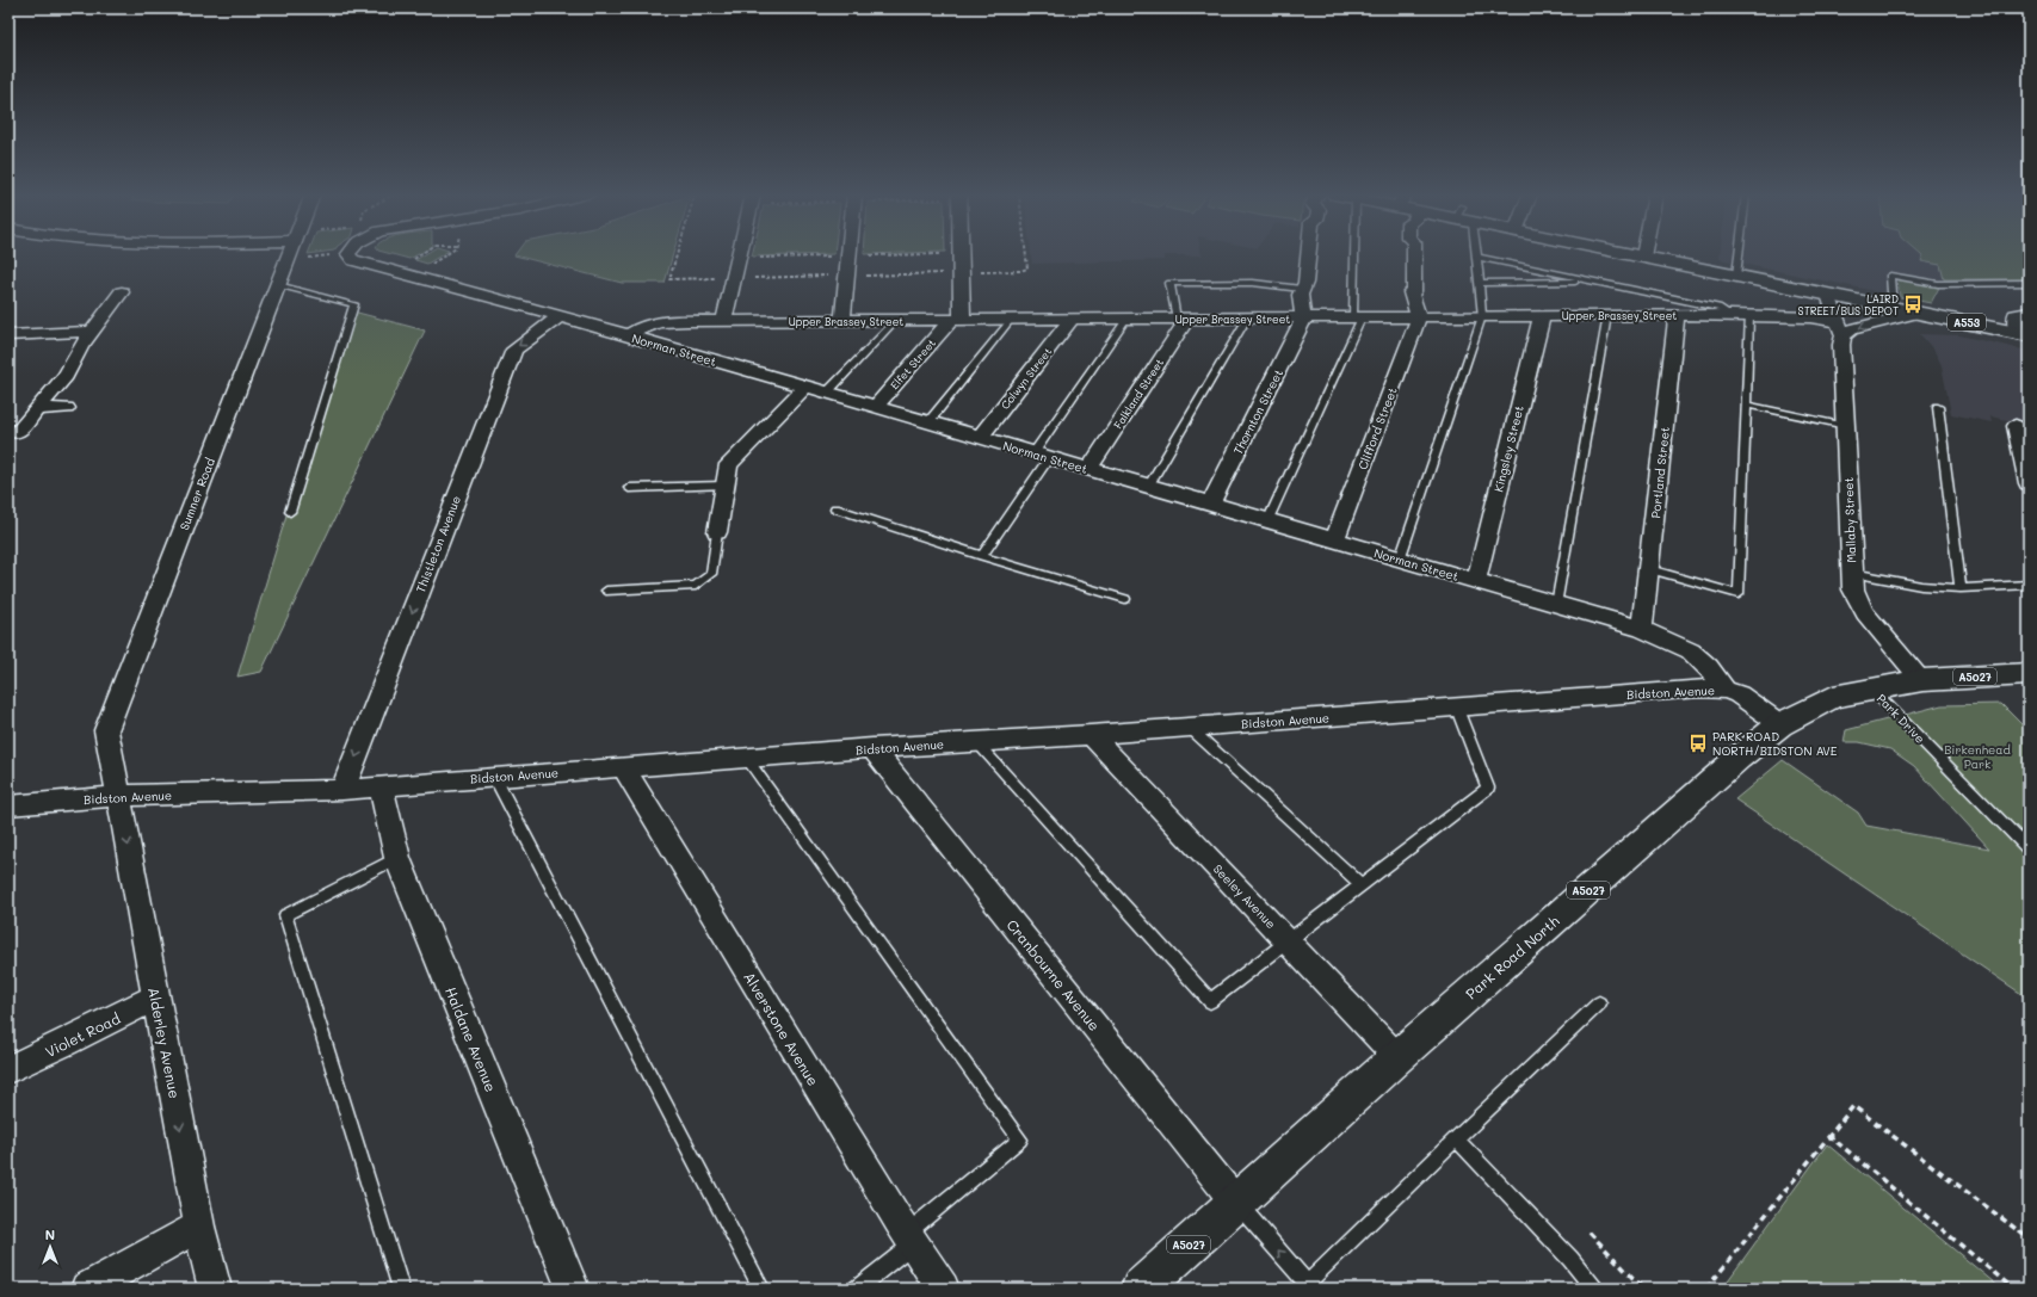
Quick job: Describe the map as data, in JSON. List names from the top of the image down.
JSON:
{
  "streets": {
    "main road": ["A553", "A5027", "Park Road North"],
    "street": [
      "Upper Brassey Street",
      "Norman Street",
      "Elfet Street",
      "Colwyn Street",
      "Falkland Street",
      "Thornton Street",
      "Clifford Street",
      "Kingsley Street",
      "Portland Street",
      "Sumner Road",
      "Mallaby Street",
      "Thistleton Avenue",
      "Bidston Avenue",
      "Seeley Avenue",
      "Cranbourne Avenue",
      "Alverstone Avenue",
      "Violet Road",
      "Haldane Avenue",
      "Alderley Avenue"
    ],
    "lane": ["Park Drive"]
  },
  "crossings": [
    ["Upper Brassey Street", "Norman Street"],
    ["Upper Brassey Street", "Elfet Street"],
    ["Upper Brassey Street", "Colwyn Street"],
    ["Upper Brassey Street", "Falkland Street"],
    ["Upper Brassey Street", "Thornton Street"],
    ["Upper Brassey Street", "Clifford Street"],
    ["Upper Brassey Street", "Kingsley Street"],
    ["Upper Brassey Street", "Portland Street"],
    ["Upper Brassey Street", "Mallaby Street"],
    ["A553", "Mallaby Street"],
    ["Norman Street", "Elfet Street"],
    ["Norman Street", "Colwyn Street"],
    ["Norman Street", "Falkland Street"],
    ["Norman Street", "Thornton Street"],
    ["Norman Street", "Clifford Street"],
    ["Norman Street", "Kingsley Street"],
    ["Norman Street", "Portland Street"],
    ["Norman Street", "Thistleton Avenue"],
    ["Norman Street", "Bidston Avenue"],
    ["Sumner Road", "Bidston Avenue"],
    ["Sumner Road", "Alderley Avenue"],
    ["Mallaby Street", "Park Road North"],
    ["Thistleton Avenue", "Bidston Avenue"],
    ["Bidston Avenue", "Seeley Avenue"],
    ["Bidston Avenue", "Park Road North"],
    ["Bidston Avenue", "Cranbourne Avenue"],
    ["Bidston Avenue", "Alverstone Avenue"],
    ["Bidston Avenue", "Haldane Avenue"],
    ["Bidston Avenue", "Alderley Avenue"],
    ["Park Drive", "Park Road North"],
    ["Seeley Avenue", "Park Road North"],
    ["Park Road North", "Cranbourne Avenue"],
    ["Violet Road", "Alderley Avenue"]
  ],
  "one_way": ["Thistleton Avenue", "Alderley Avenue"],
  "parks": ["Birkenhead Park"],
  "places": {
    "bus stop": ["LAIRD STREET/BUS DEPOT", "PARK ROAD NORTH/BIDSTON AVE"]
  },
  "north": "top"
}
